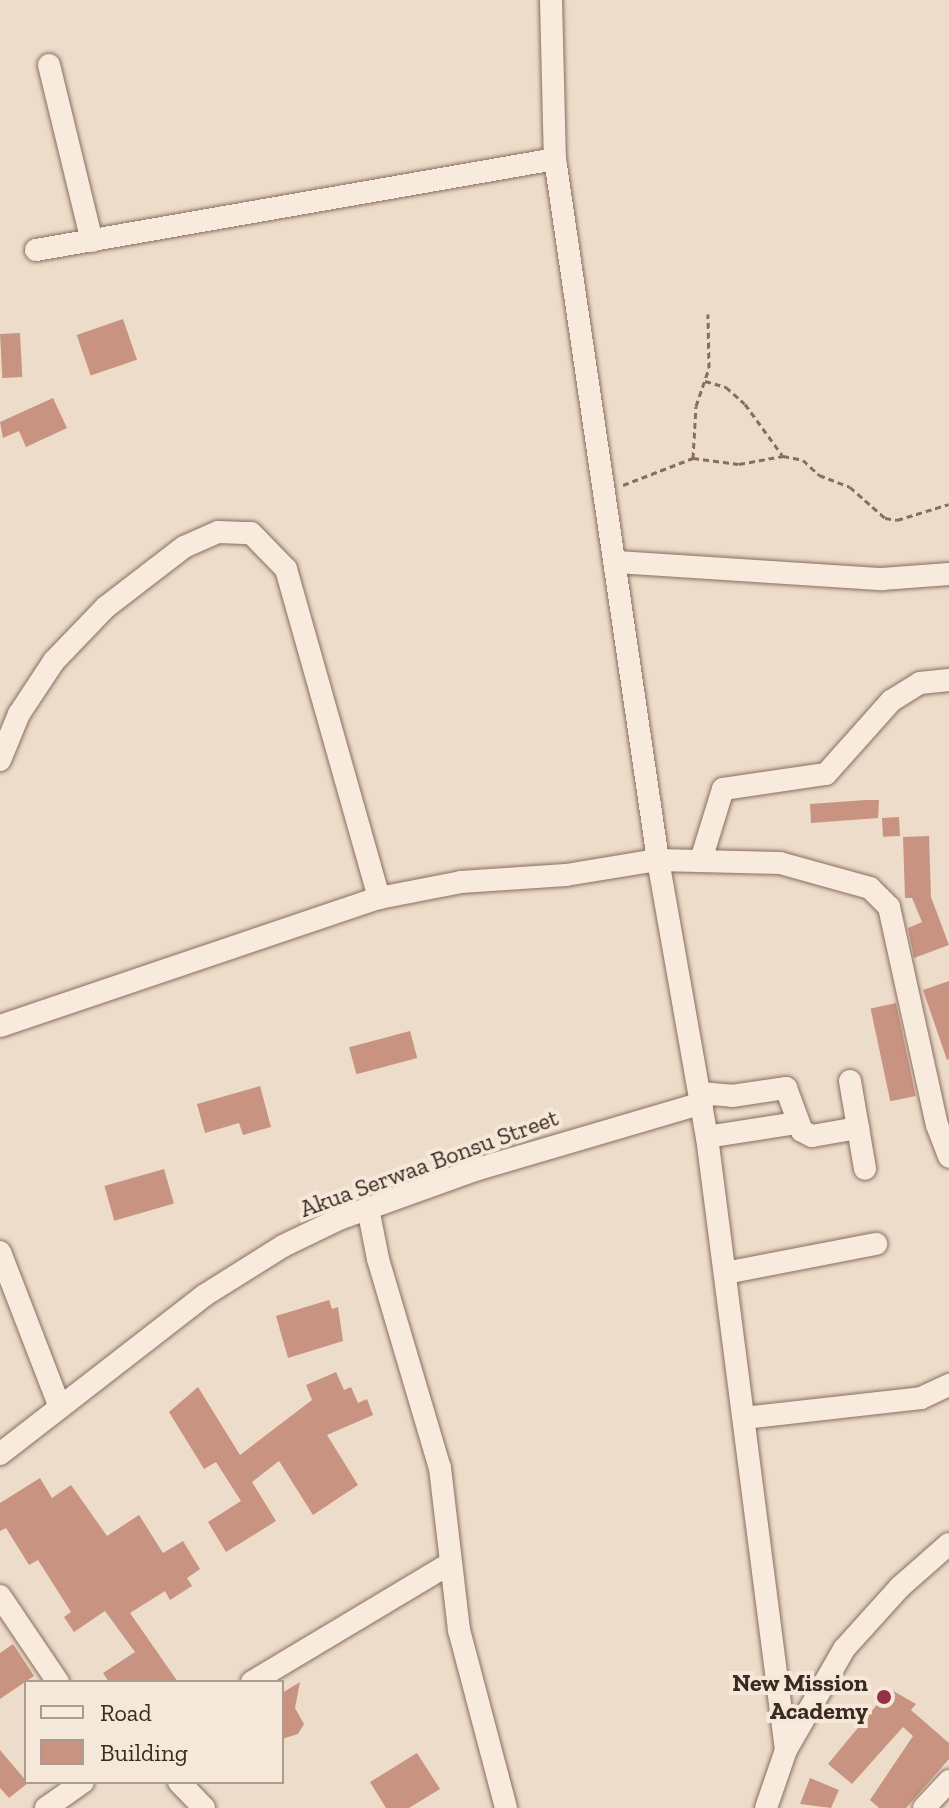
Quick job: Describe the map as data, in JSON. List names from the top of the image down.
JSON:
{
  "streets": {
    "street": ["Akua Serwaa Bonsu Street"]
  },
  "places": ["New Mission Academy"],
  "legend": ["Road", "Building"]
}
